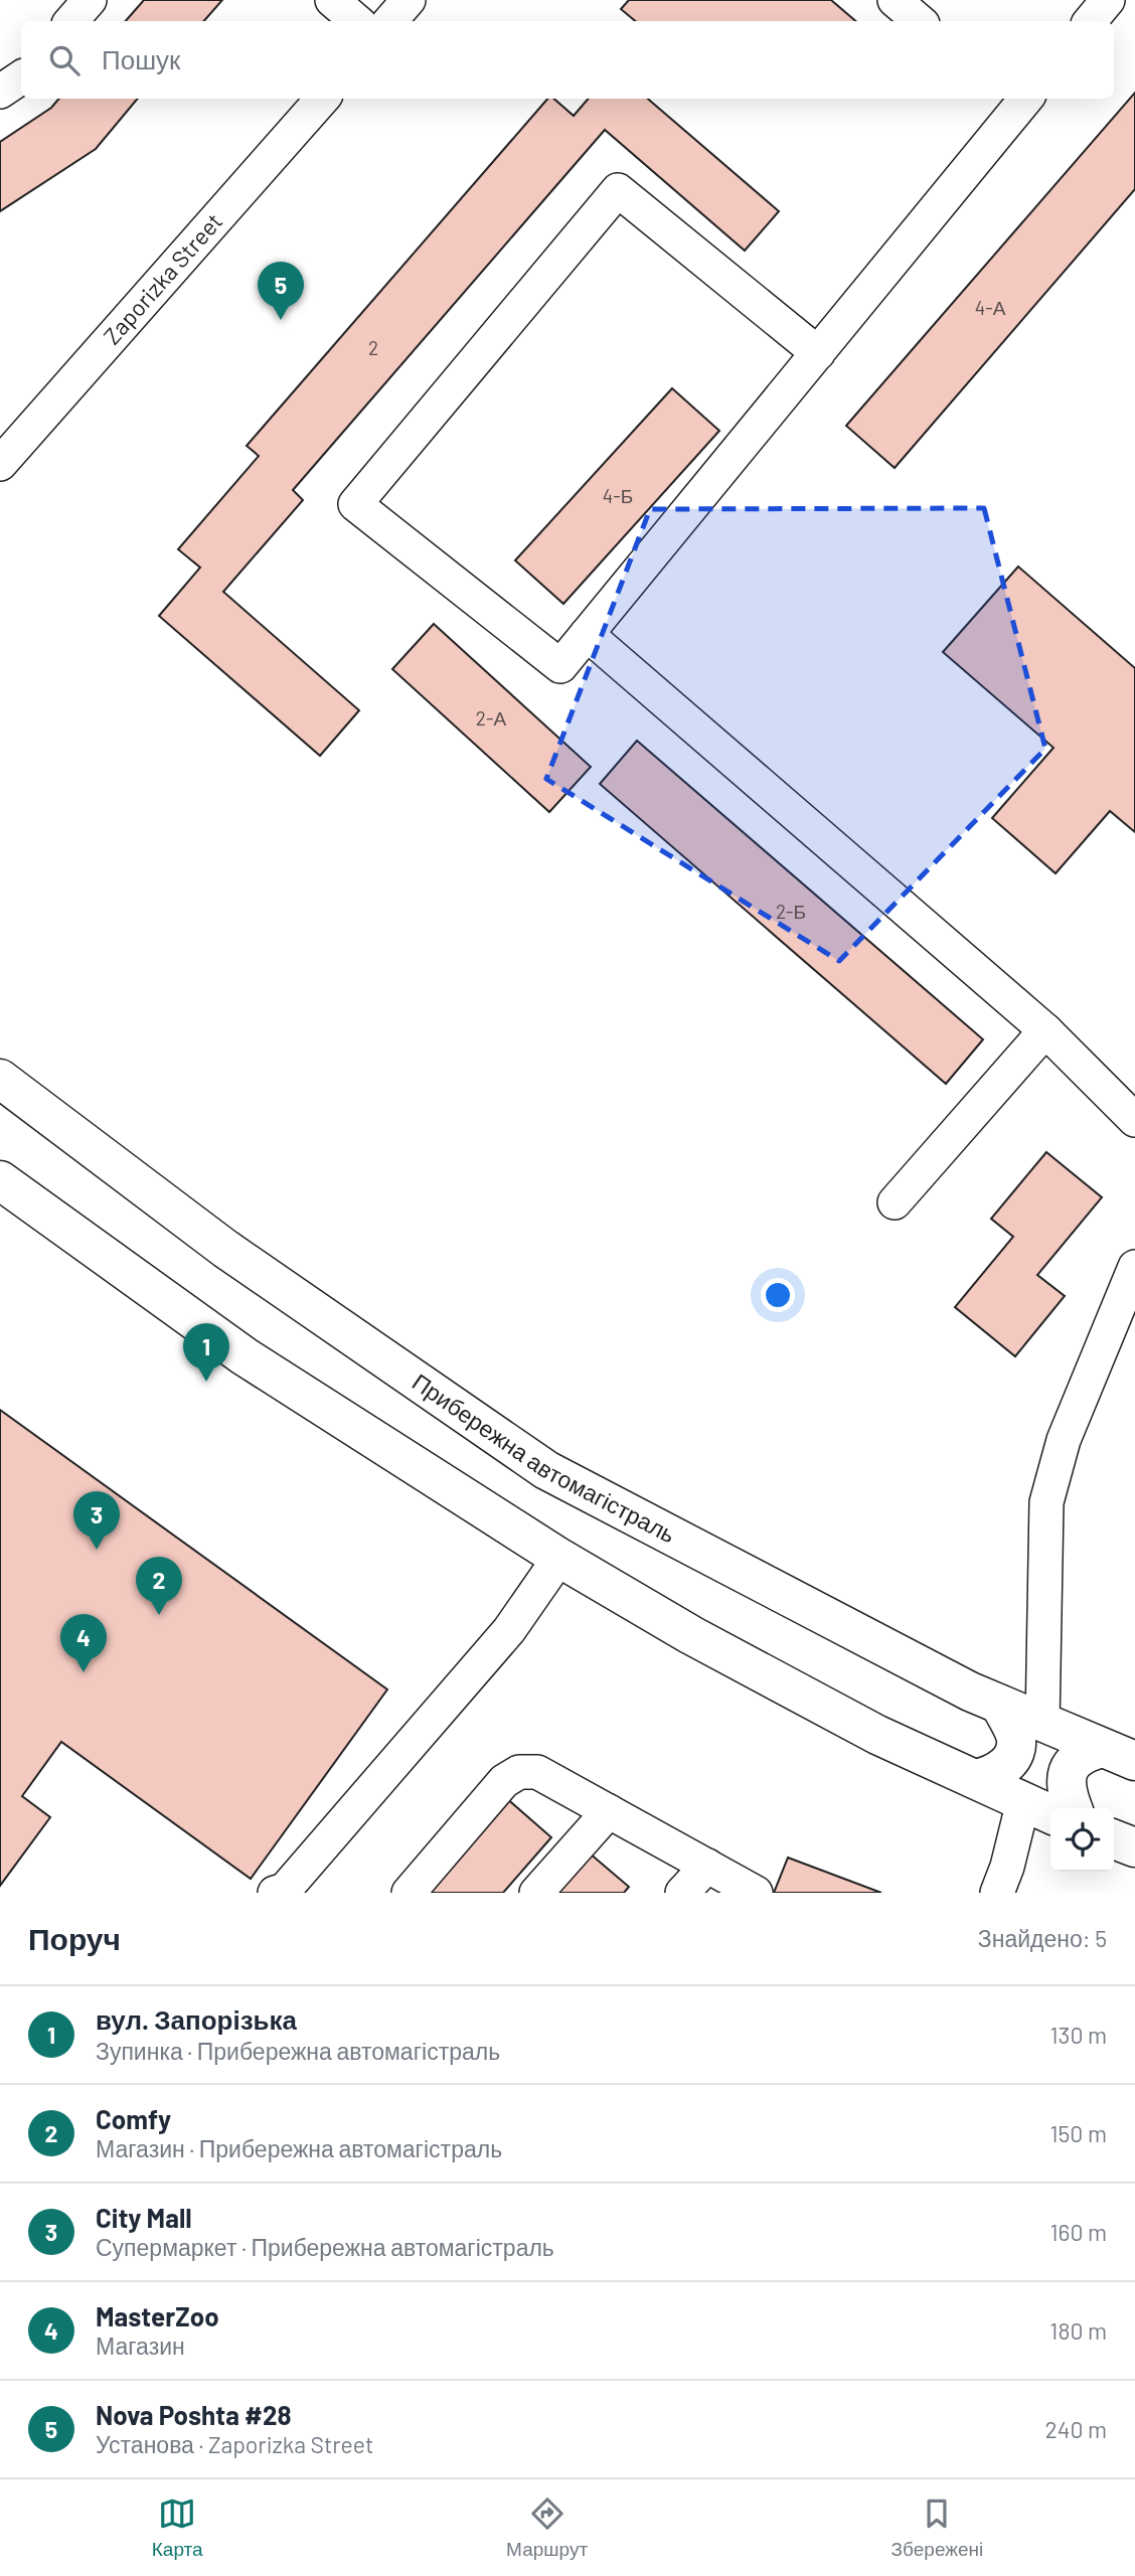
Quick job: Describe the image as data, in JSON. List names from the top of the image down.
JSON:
{
  "streets": {
    "main road": ["Прибережна автомагістраль"],
    "street": ["Zaporizka Street"]
  },
  "house_numbers": [
    "4-А",
    "2",
    "4-Б",
    "2-А",
    "2-Б"
  ],
  "page": {
    "search": "Пошук",
    "pins": [
      "5",
      "1",
      "3",
      "2",
      "4"
    ],
    "heading": ["Поруч", "Знайдено: 5"],
    "list": [
      {
        "mark": "1",
        "name": "вул. Запорізька",
        "note": "Зупинка · Прибережна автомагістраль",
        "value": "130 m"
      },
      {
        "mark": "2",
        "name": "Comfy",
        "note": "Магазин · Прибережна автомагістраль",
        "value": "150 m"
      },
      {
        "mark": "3",
        "name": "City Mall",
        "note": "Супермаркет · Прибережна автомагістраль",
        "value": "160 m"
      },
      {
        "mark": "4",
        "name": "MasterZoo",
        "note": "Магазин",
        "value": "180 m"
      },
      {
        "mark": "5",
        "name": "Nova Poshta #28",
        "note": "Установа · Zaporizka Street",
        "value": "240 m"
      }
    ],
    "nav": ["Карта", "Маршрут", "Збережені"]
  }
}
